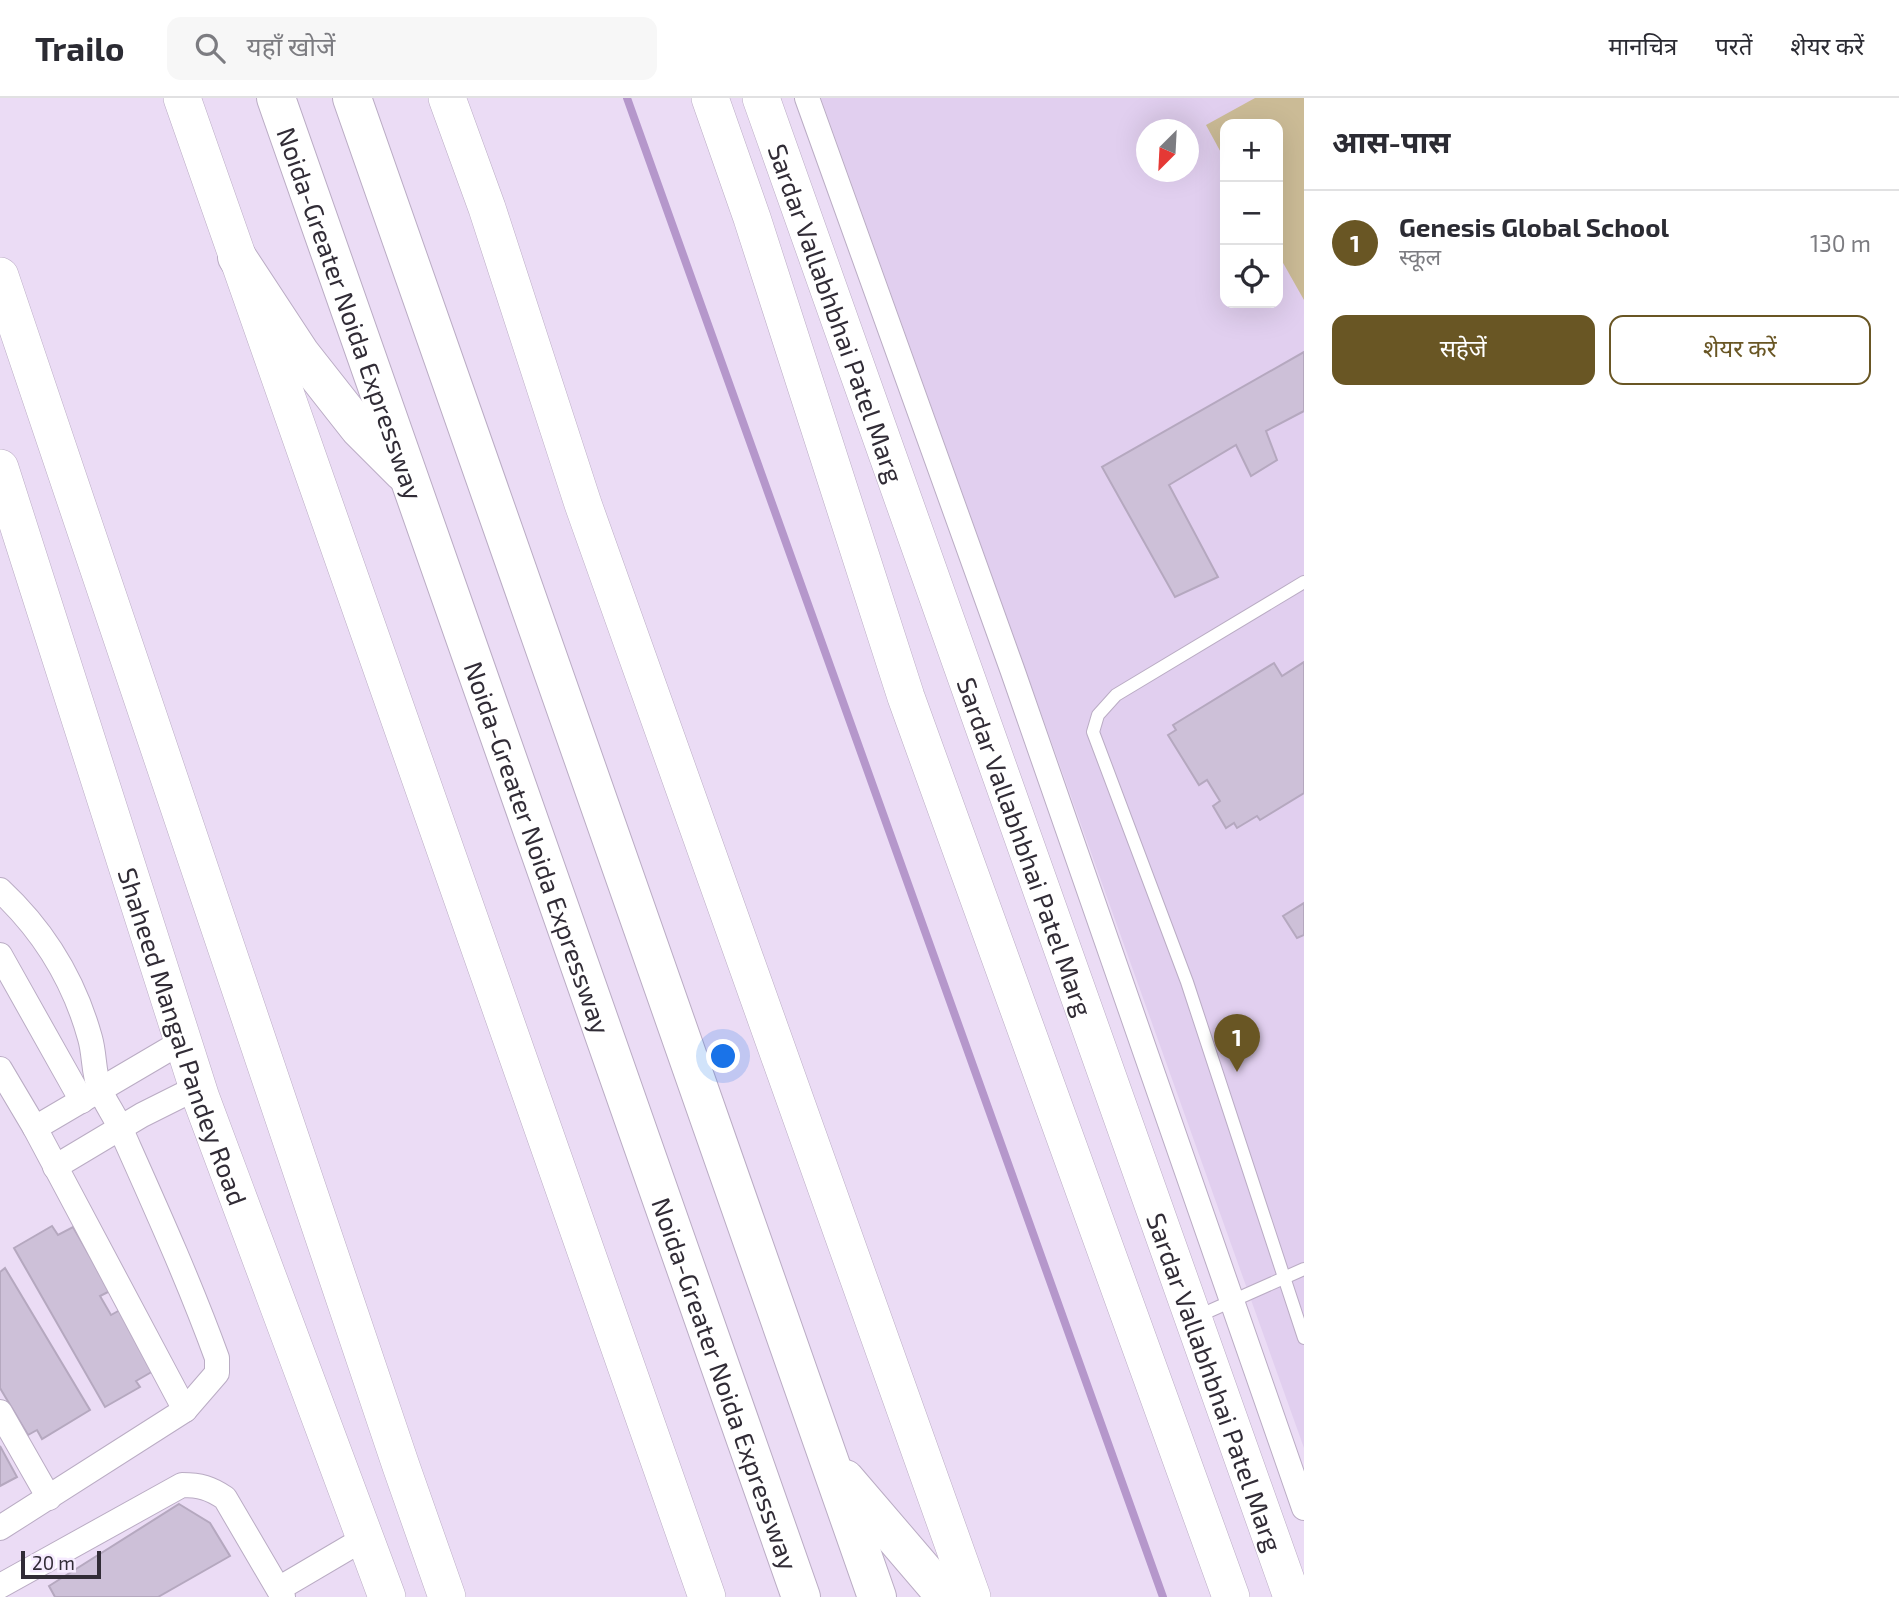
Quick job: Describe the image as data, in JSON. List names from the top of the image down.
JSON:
{
  "streets": {
    "highway": ["Noida-Greater Noida Expressway"],
    "street": ["Sardar Vallabhbhai Patel Marg", "Shaheed Mangal Pandey Road"]
  },
  "scale_bar": "20 m",
  "north": "bottom left",
  "page": {
    "header": "Trailo",
    "search": "यहाँ खोजें",
    "nav": ["मानचित्र", "परतें", "शेयर करें"],
    "heading": "आस-पास",
    "map_buttons": ["+", "−"],
    "list": [
      {
        "mark": "1",
        "name": "Genesis Global School",
        "note": "स्कूल",
        "value": "130 m"
      }
    ],
    "buttons": ["सहेजें", "शेयर करें"],
    "pins": "1",
    "scale": "20 m"
  }
}
